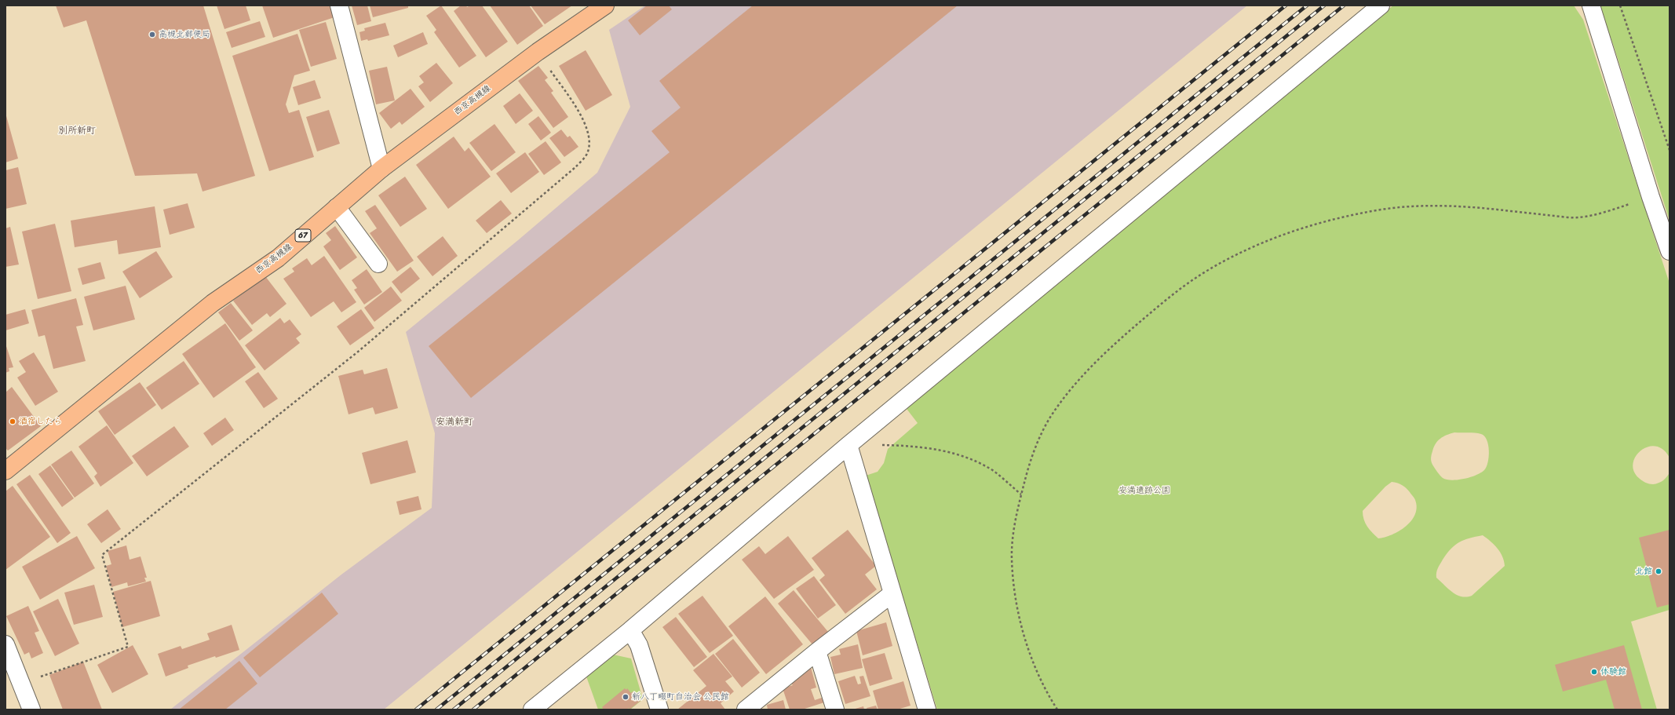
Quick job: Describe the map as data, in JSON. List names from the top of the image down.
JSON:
{
  "streets": {
    "main road": ["西京高槻線", "67"]
  },
  "districts": ["別所新町", "安満新町"],
  "parks": ["安満遺跡公園"],
  "places": [
    "高槻北郵便局",
    "酒宿したら",
    "北館",
    "体験館",
    "新八丁畷町自治会 公民館"
  ]
}
